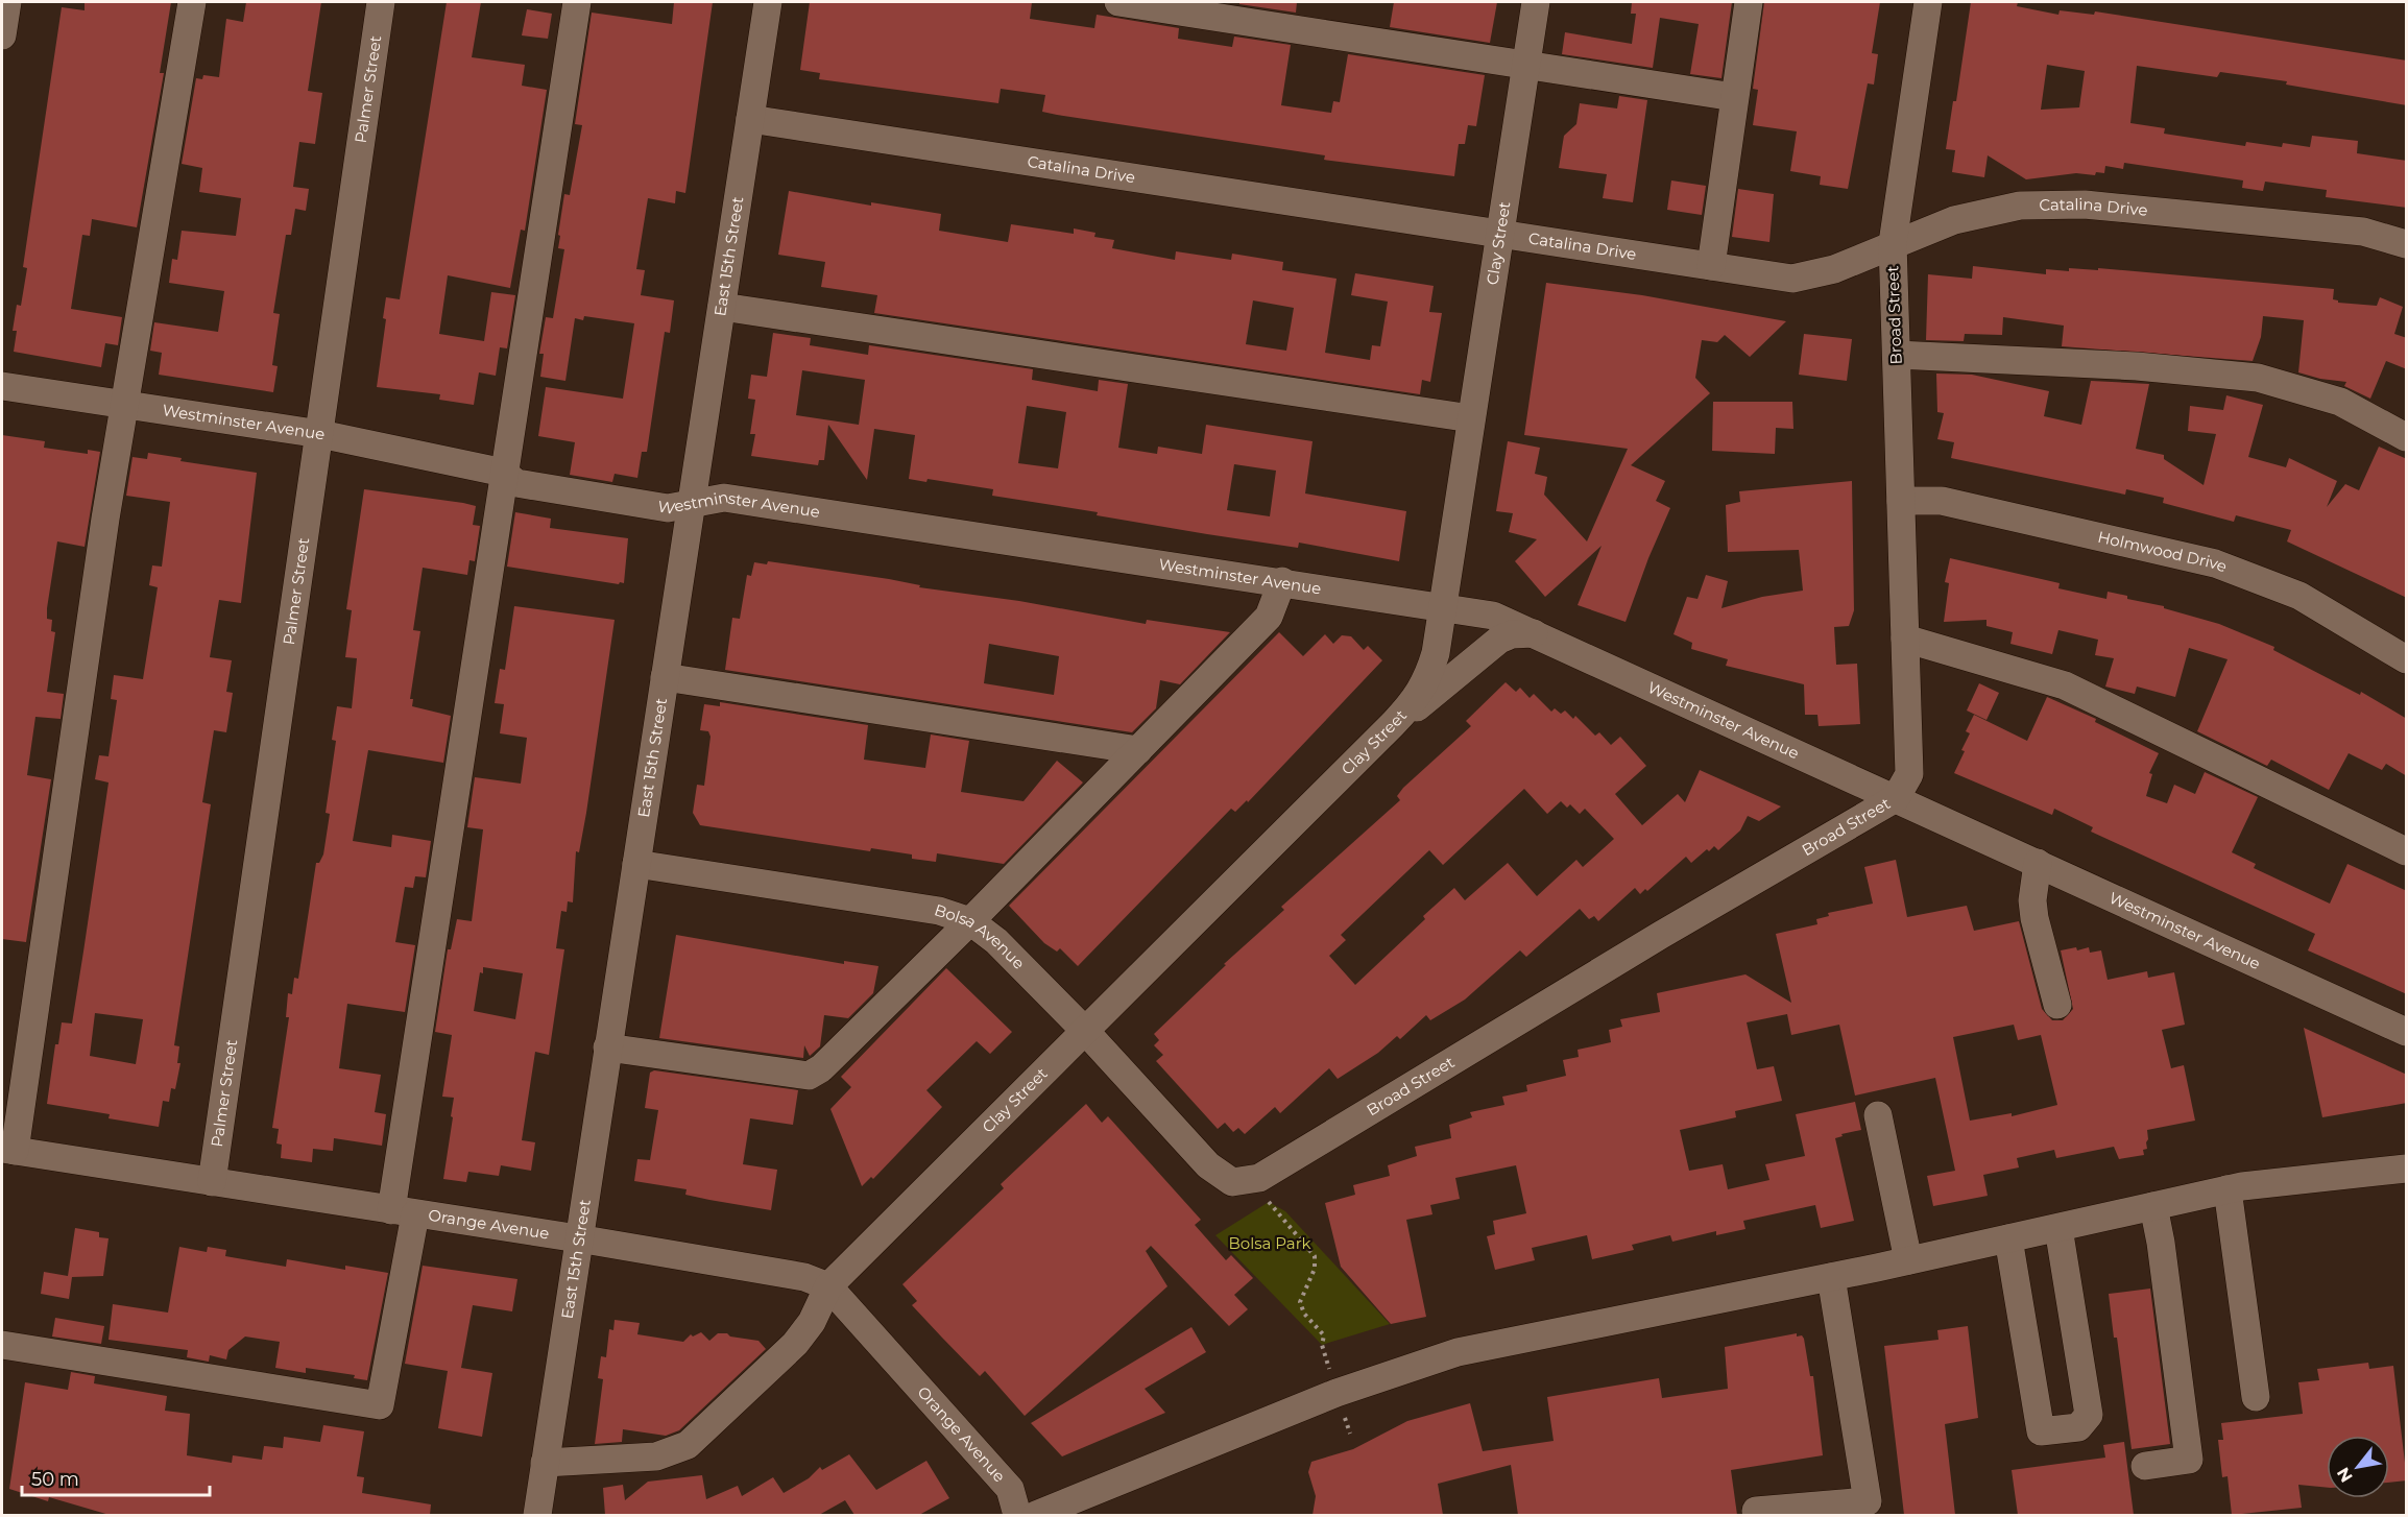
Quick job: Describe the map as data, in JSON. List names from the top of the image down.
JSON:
{
  "streets": {
    "street": [
      "Palmer Street",
      "Catalina Drive",
      "Clay Street",
      "East 15th Street",
      "Broad Street",
      "Westminster Avenue",
      "Holmwood Drive",
      "Bolsa Avenue",
      "Orange Avenue"
    ]
  },
  "crossings": [
    ["Palmer Street", "Westminster Avenue"],
    ["Palmer Street", "Orange Avenue"],
    ["Catalina Drive", "Clay Street"],
    ["Catalina Drive", "East 15th Street"],
    ["Catalina Drive", "Broad Street"],
    ["Clay Street", "East 15th Street"],
    ["Clay Street", "Westminster Avenue"],
    ["Clay Street", "Bolsa Avenue"],
    ["Clay Street", "Orange Avenue"],
    ["East 15th Street", "Westminster Avenue"],
    ["East 15th Street", "Bolsa Avenue"],
    ["East 15th Street", "Orange Avenue"],
    ["Broad Street", "Westminster Avenue"],
    ["Broad Street", "Holmwood Drive"],
    ["Broad Street", "Bolsa Avenue"]
  ],
  "parks": ["Bolsa Park"],
  "scale_bar": "50 m",
  "north": "bottom left"
}
